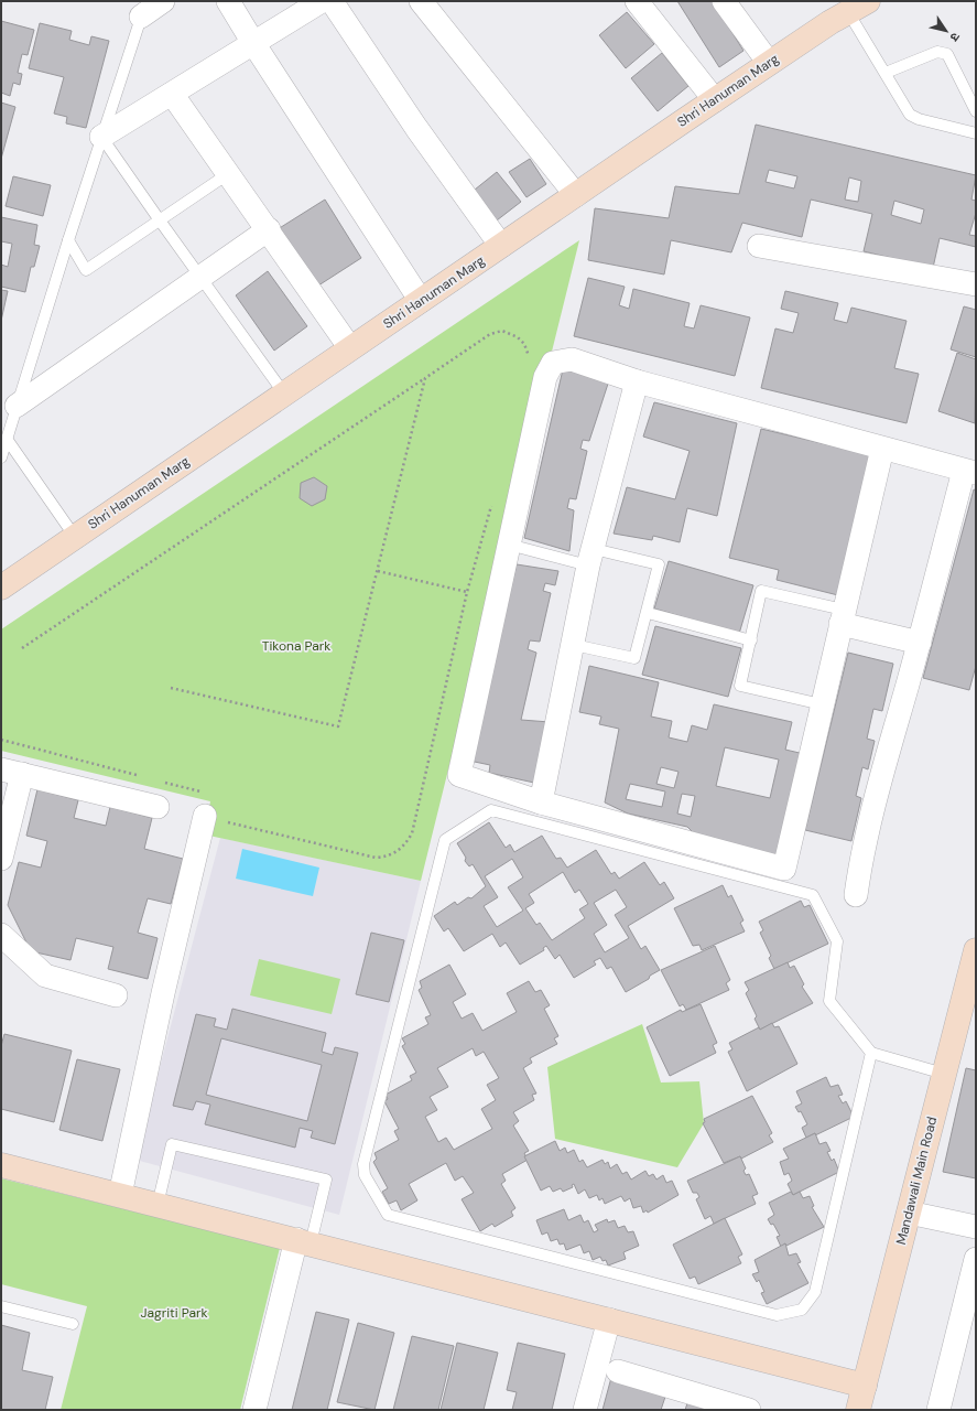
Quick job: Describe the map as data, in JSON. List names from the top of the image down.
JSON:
{
  "streets": {
    "street": ["Shri Hanuman Marg", "Mandawali Main Road"]
  },
  "parks": ["Tikona Park", "Jagriti Park"],
  "north": "bottom right"
}
